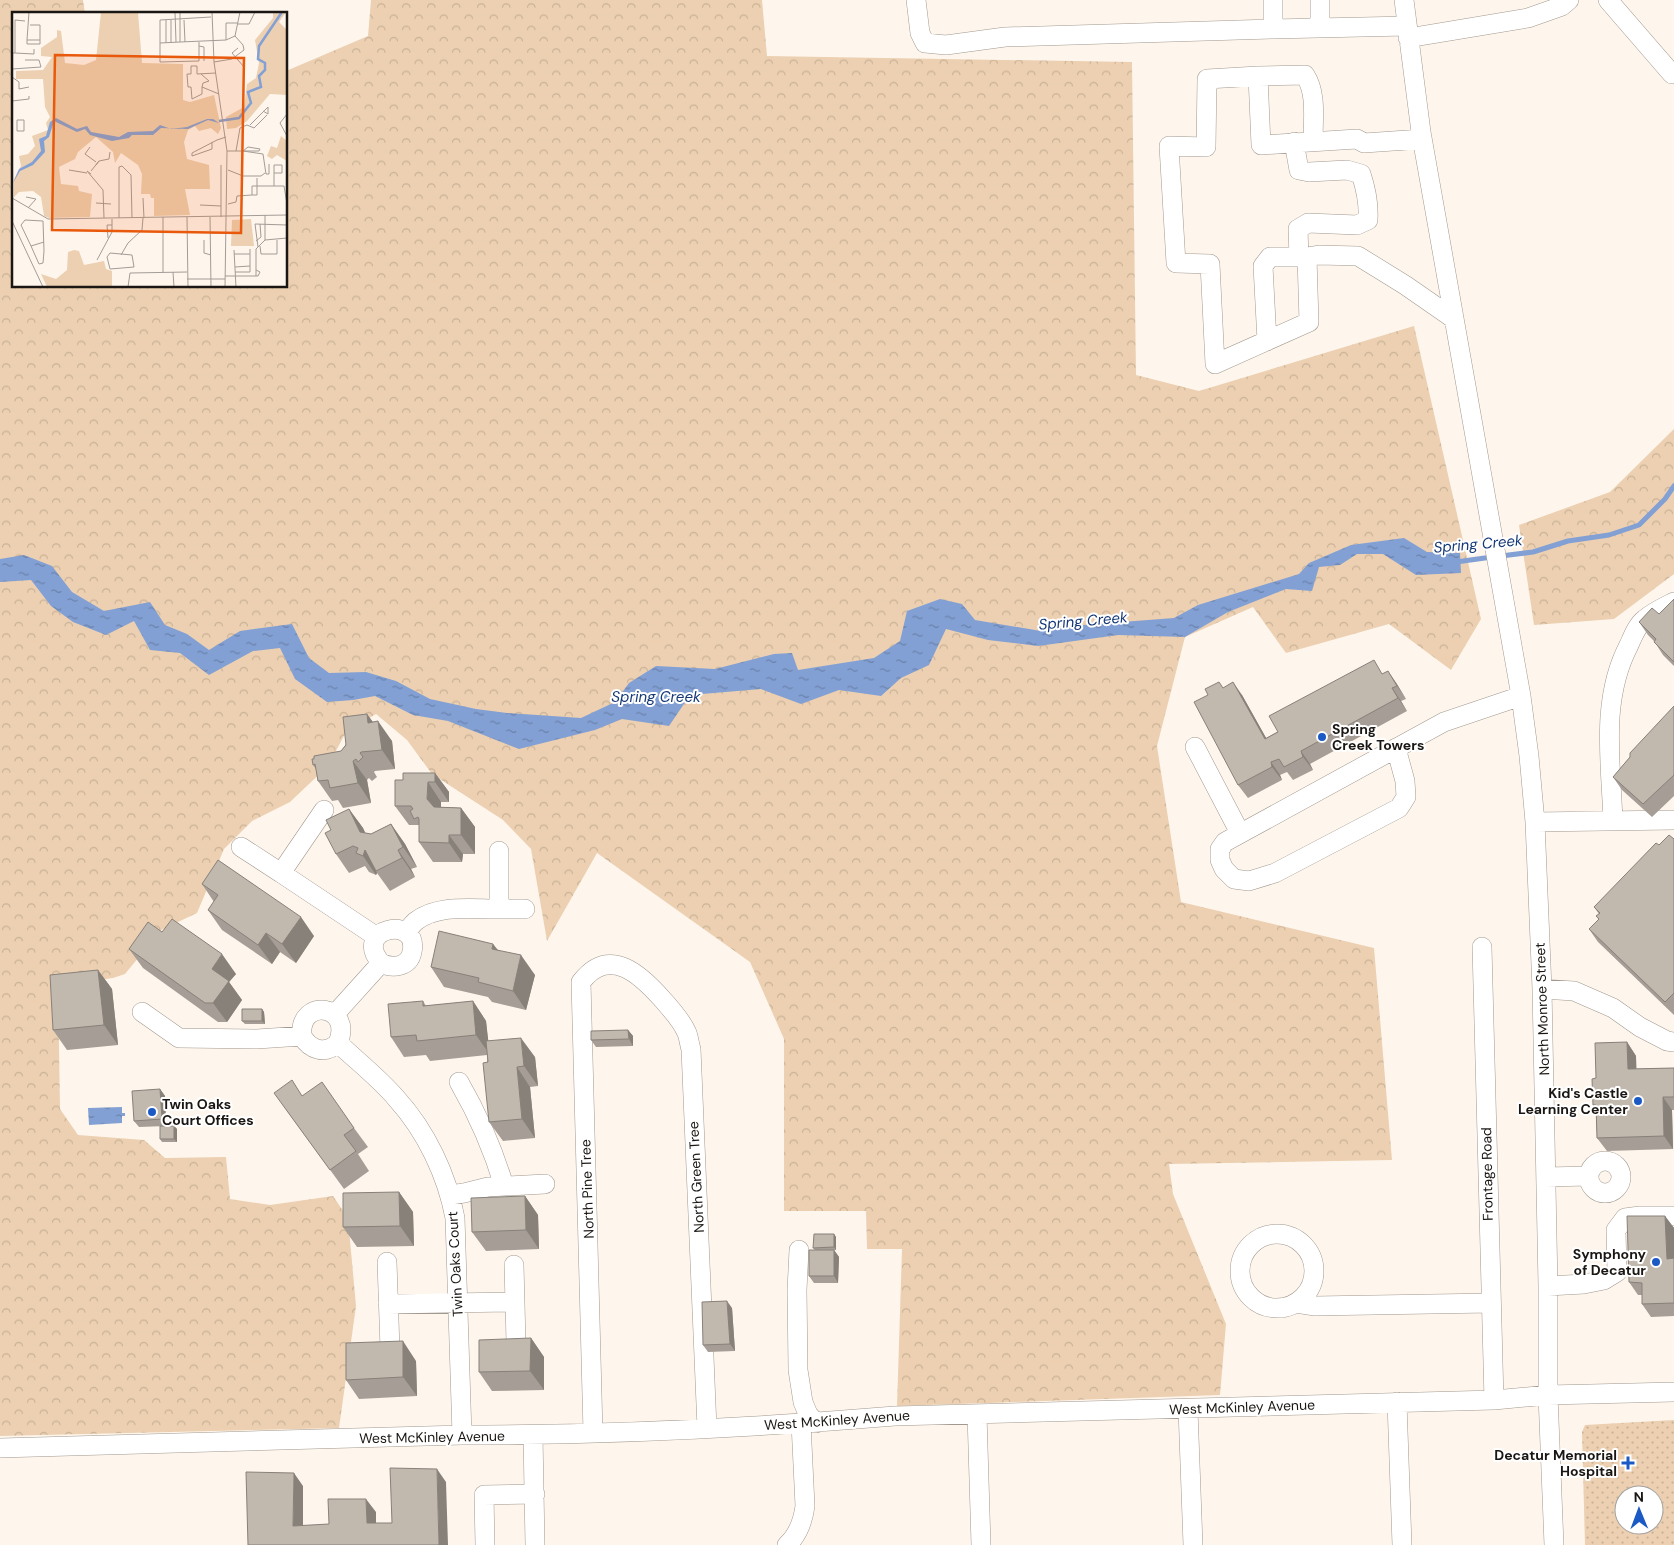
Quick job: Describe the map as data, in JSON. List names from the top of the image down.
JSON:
{
  "streets": {
    "street": [
      "North Monroe Street",
      "Frontage Road",
      "North Green Tree",
      "North Pine Tree",
      "Twin Oaks Court",
      "West McKinley Avenue"
    ]
  },
  "crossings": [
    ["North Monroe Street", "West McKinley Avenue"],
    ["Frontage Road", "West McKinley Avenue"],
    ["North Green Tree", "North Pine Tree"],
    ["North Green Tree", "West McKinley Avenue"],
    ["North Pine Tree", "West McKinley Avenue"],
    ["Twin Oaks Court", "West McKinley Avenue"]
  ],
  "water": ["Spring Creek"],
  "places": {
    "other": [
      "Spring Creek Towers",
      "Kid's Castle Learning Center",
      "Twin Oaks Court Offices",
      "Symphony of Decatur"
    ],
    "health": ["Decatur Memorial Hospital"]
  },
  "north": "top"
}
